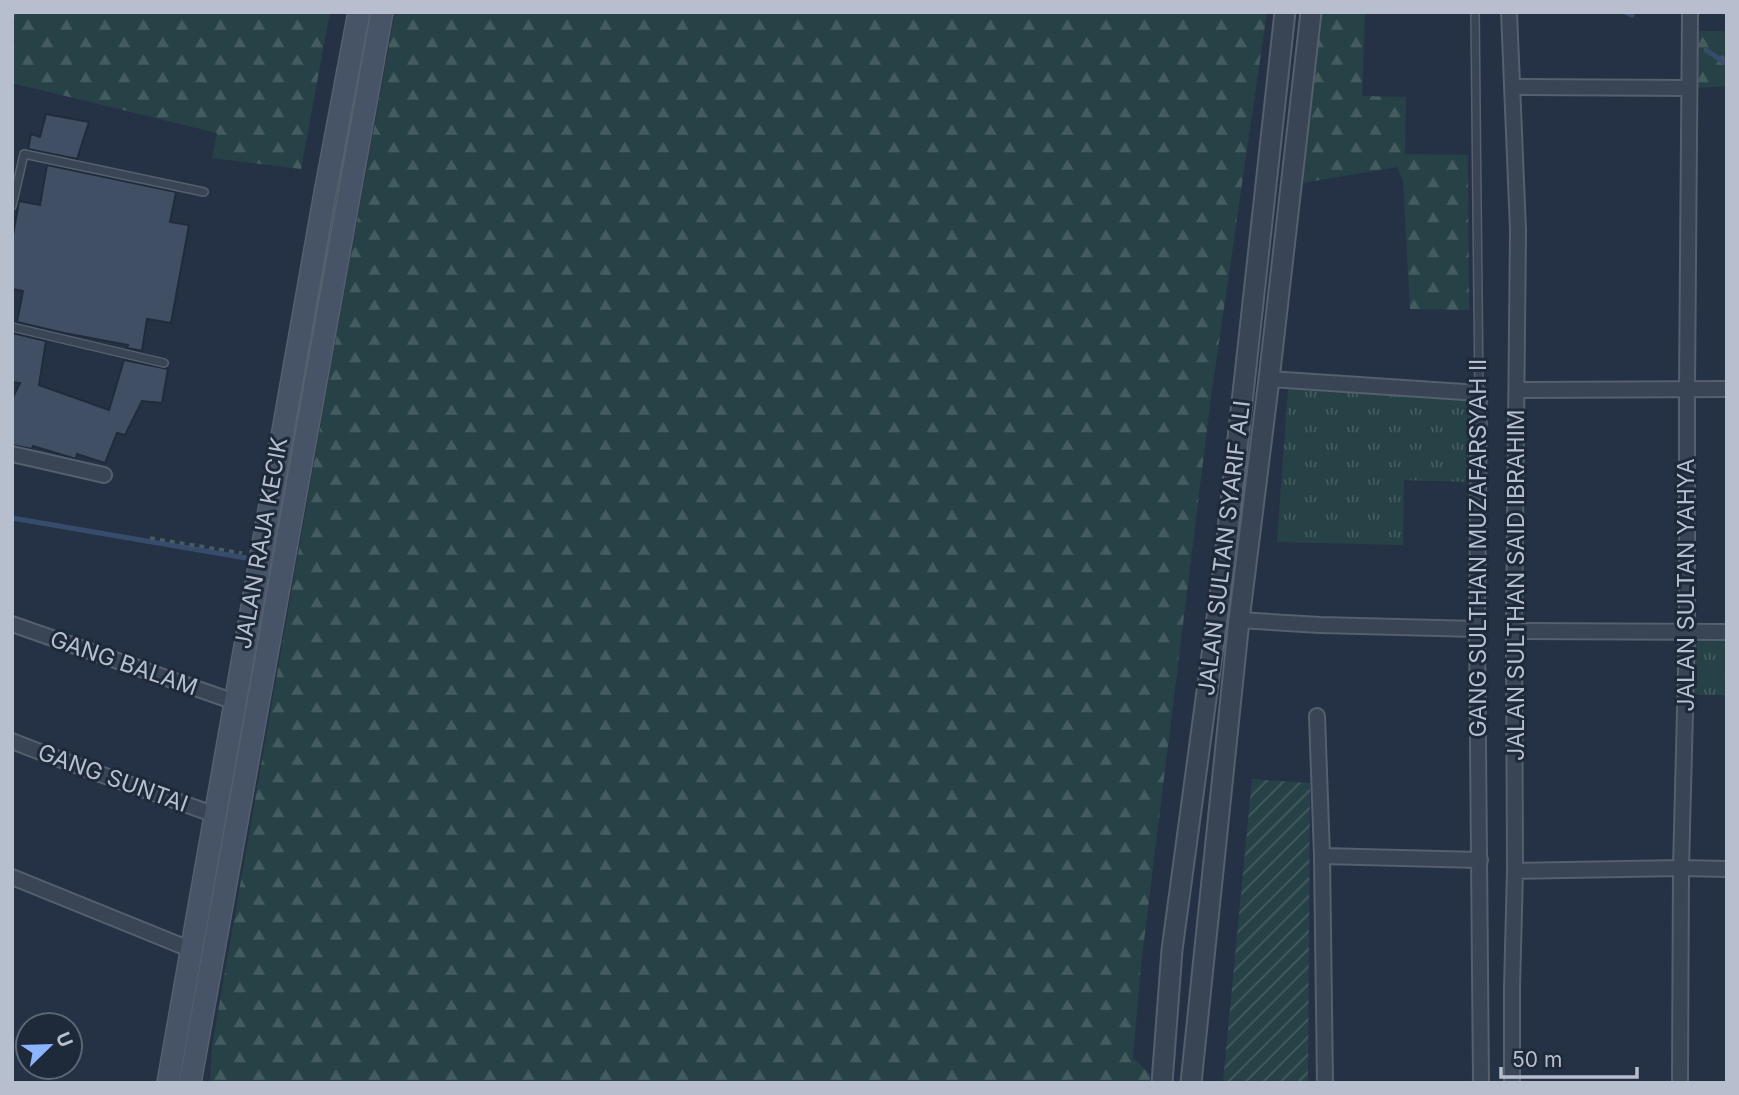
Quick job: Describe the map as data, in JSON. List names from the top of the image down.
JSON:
{
  "streets": {
    "main road": ["JALAN RAJA KECIK"],
    "street": [
      "JALAN SULTAN SYARIF ALI",
      "GANG SULTHAN MUZAFARSYAH II",
      "JALAN SULTHAN SAID IBRAHIM",
      "JALAN SULTAN YAHYA",
      "GANG BALAM",
      "GANG SUNTAI"
    ]
  },
  "crossings": [
    ["JALAN RAJA KECIK", "GANG BALAM"],
    ["JALAN RAJA KECIK", "GANG SUNTAI"]
  ],
  "scale_bar": "50 m",
  "north": "top right"
}
